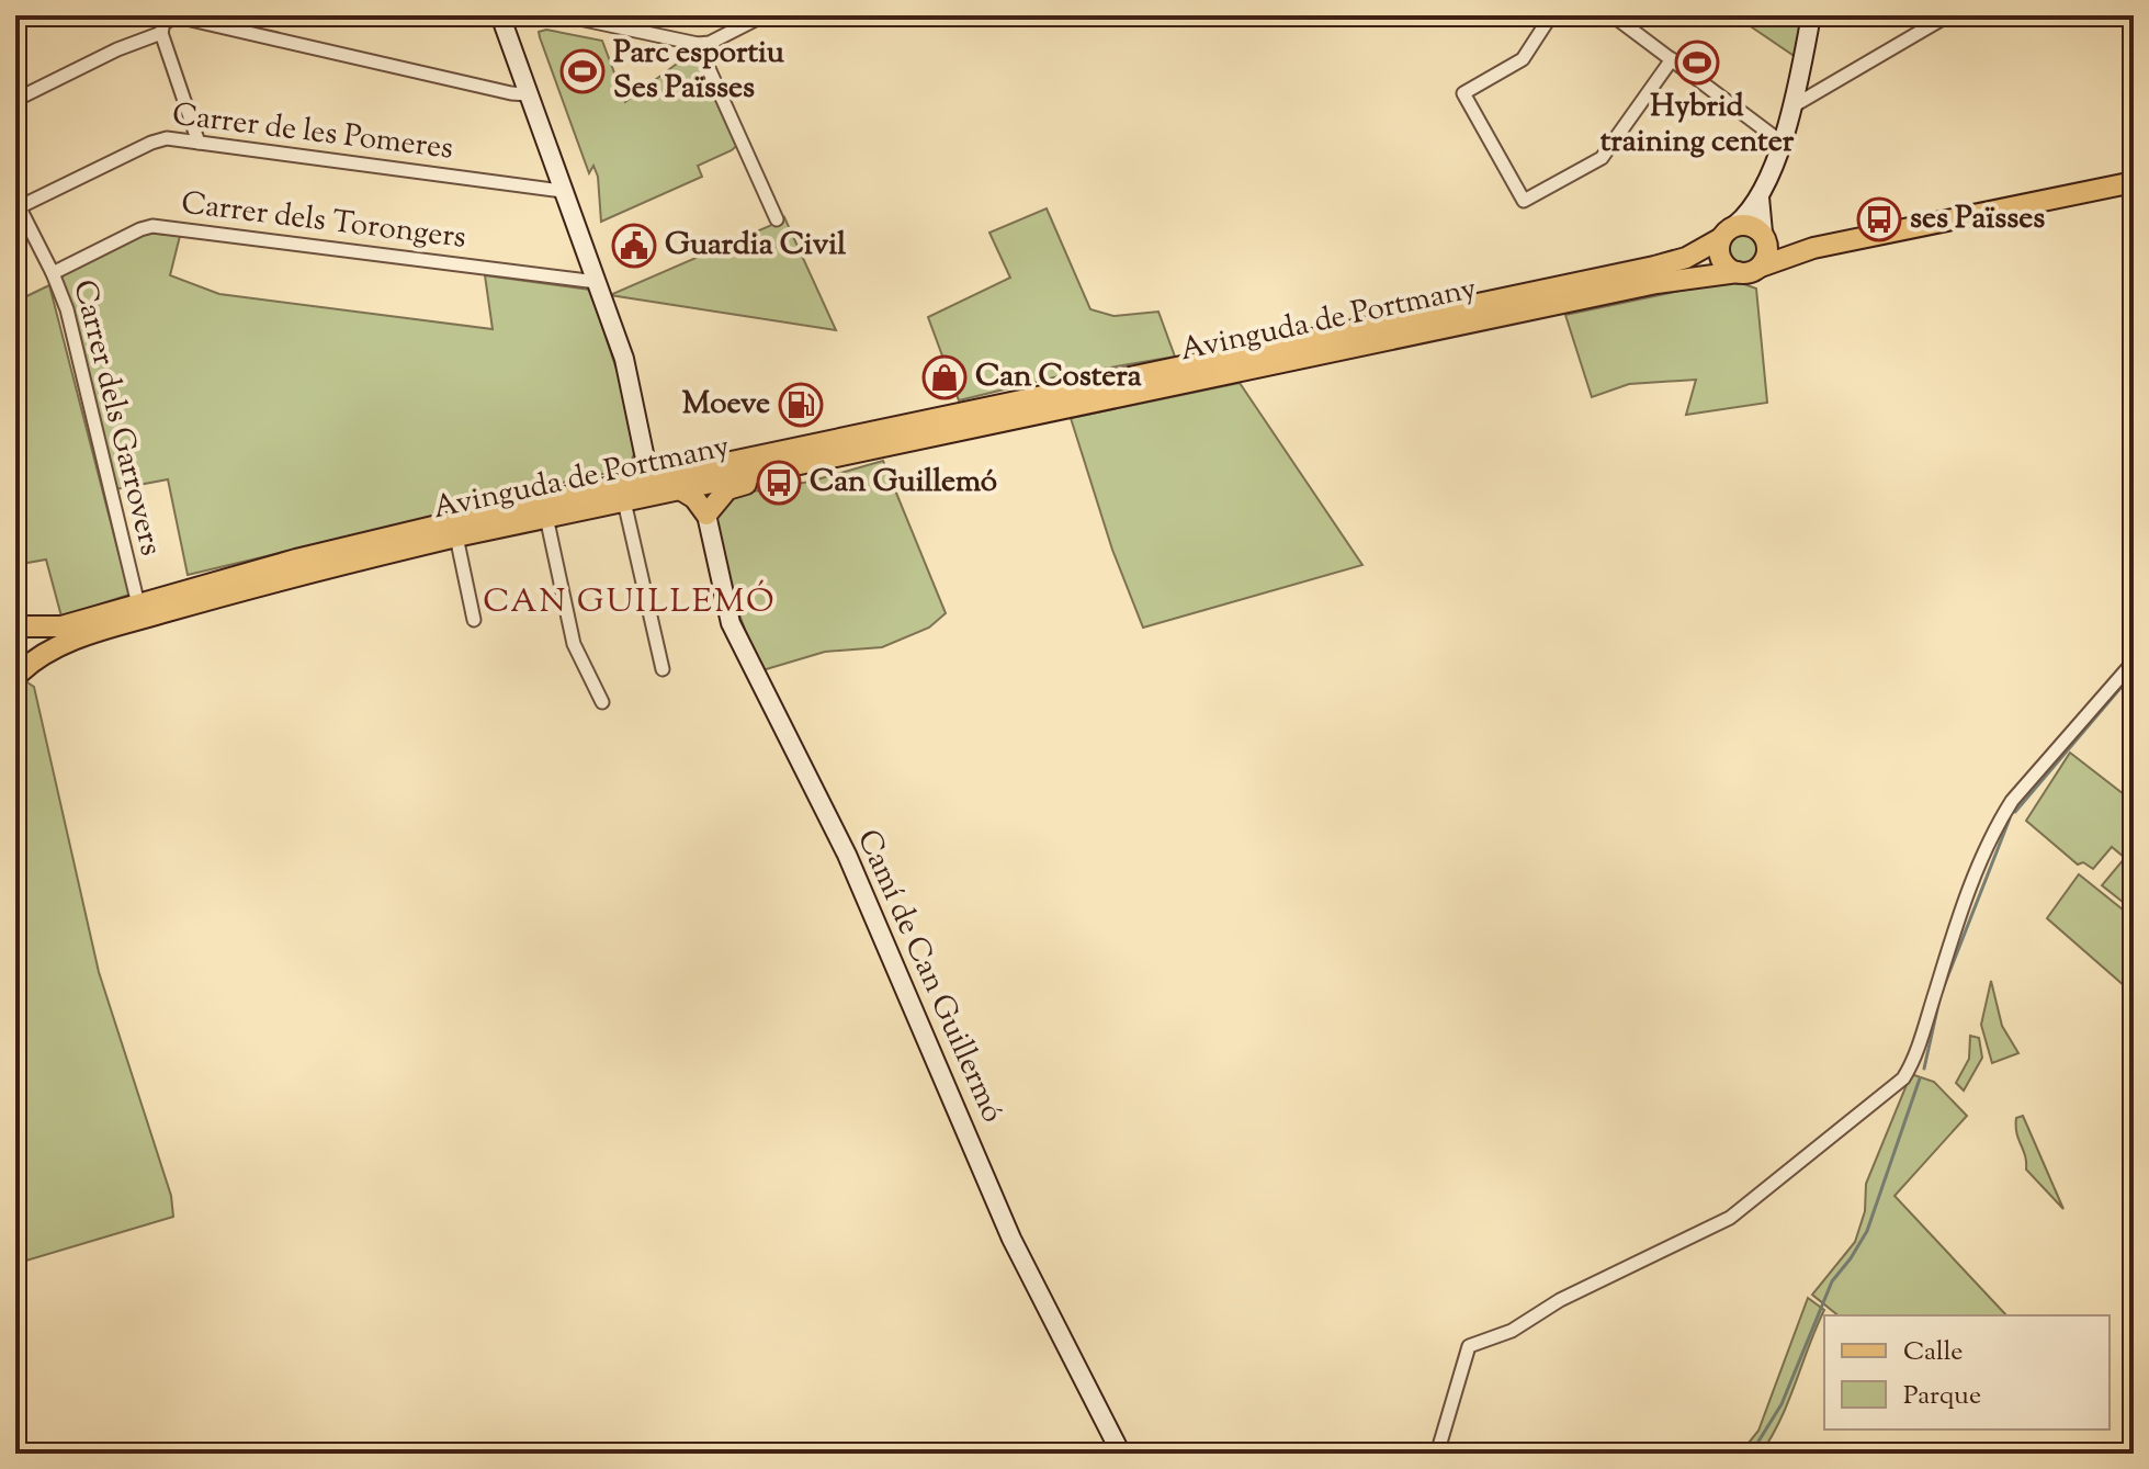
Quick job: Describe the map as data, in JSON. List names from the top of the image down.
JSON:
{
  "streets": {
    "main road": ["Avinguda de Portmany"],
    "street": [
      "Carrer de les Pomeres",
      "Carrer dels Torongers",
      "Carrer dels Garrovers",
      "Camí de Can Guillermó"
    ]
  },
  "crossings": [
    ["Carrer de les Pomeres", "Carrer dels Garrovers"],
    ["Carrer dels Torongers", "Carrer dels Garrovers"],
    ["Avinguda de Portmany", "Carrer dels Garrovers"]
  ],
  "districts": ["CAN GUILLEMÓ"],
  "places": {
    "sports": ["Hybrid training center", "Parc esportiu Ses Païsses"],
    "bus stop": ["ses Païsses", "Can Guillemó"],
    "public building": ["Guardia Civil"],
    "shop": ["Can Costera"],
    "fuel station": ["Moeve"]
  },
  "legend": ["Calle", "Parque"]
}
